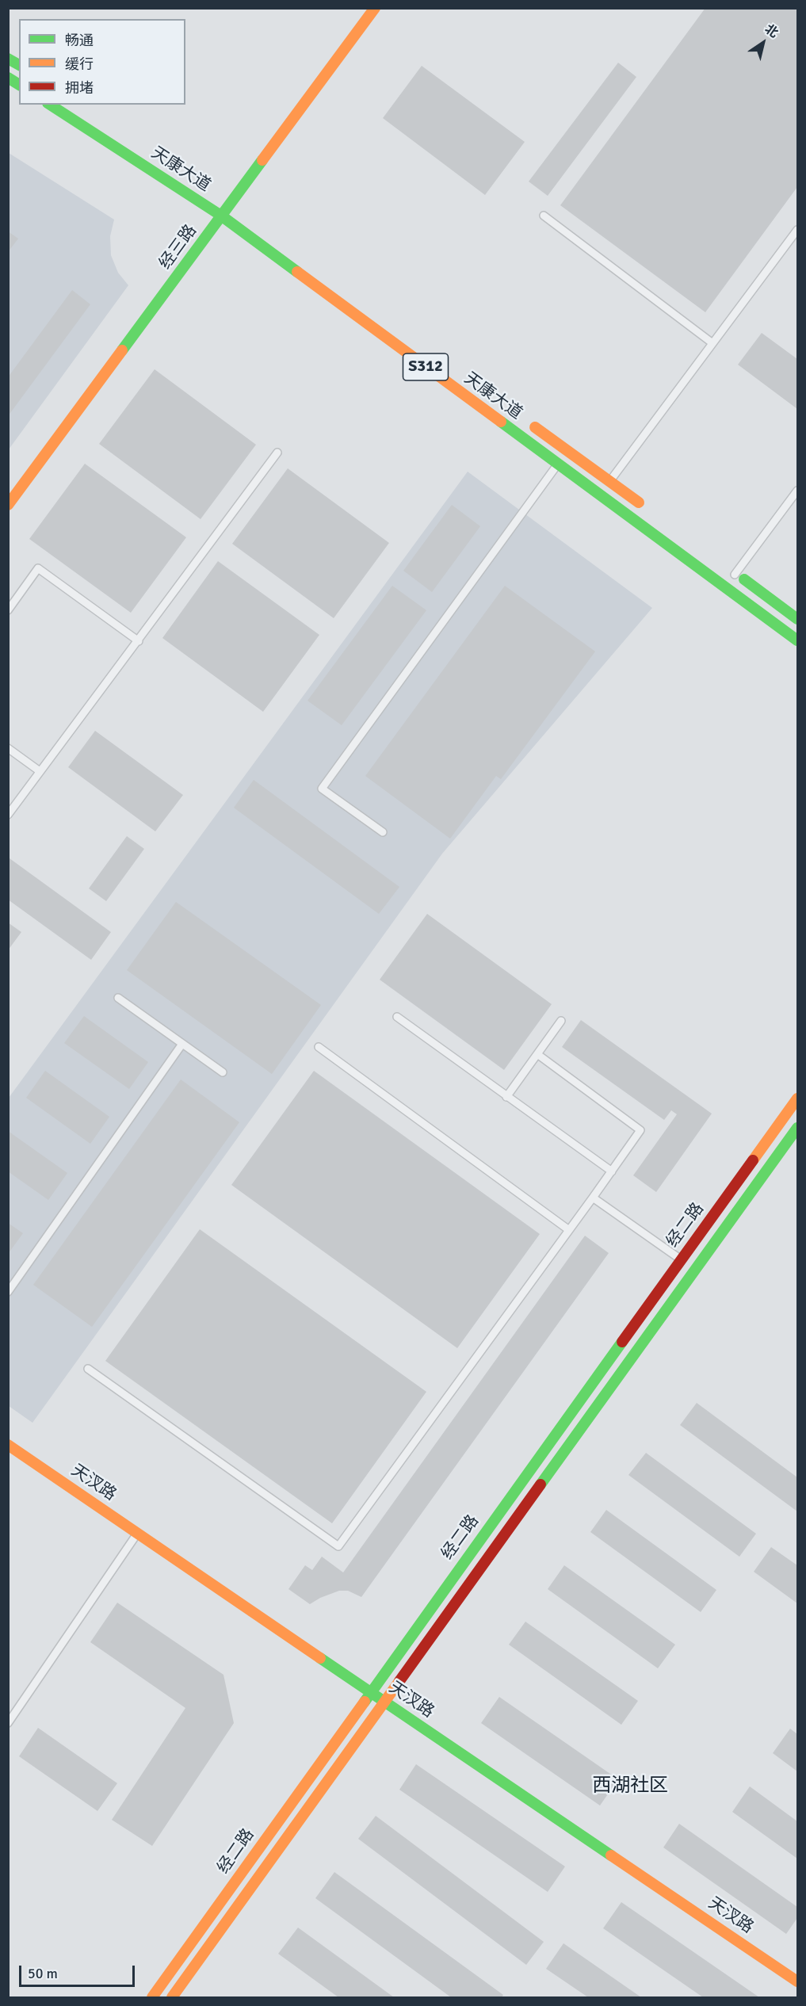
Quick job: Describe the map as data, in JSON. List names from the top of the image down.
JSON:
{
  "streets": {
    "street": [
      "天康大道",
      "经三路",
      "S312",
      "经二路",
      "天汊路"
    ]
  },
  "crossings": [
    ["天康大道", "经三路"],
    ["经二路", "天汊路"]
  ],
  "districts": ["西湖社区"],
  "legend": ["畅通", "缓行", "拥堵"],
  "scale_bar": "50 m",
  "north": "top right"
}
